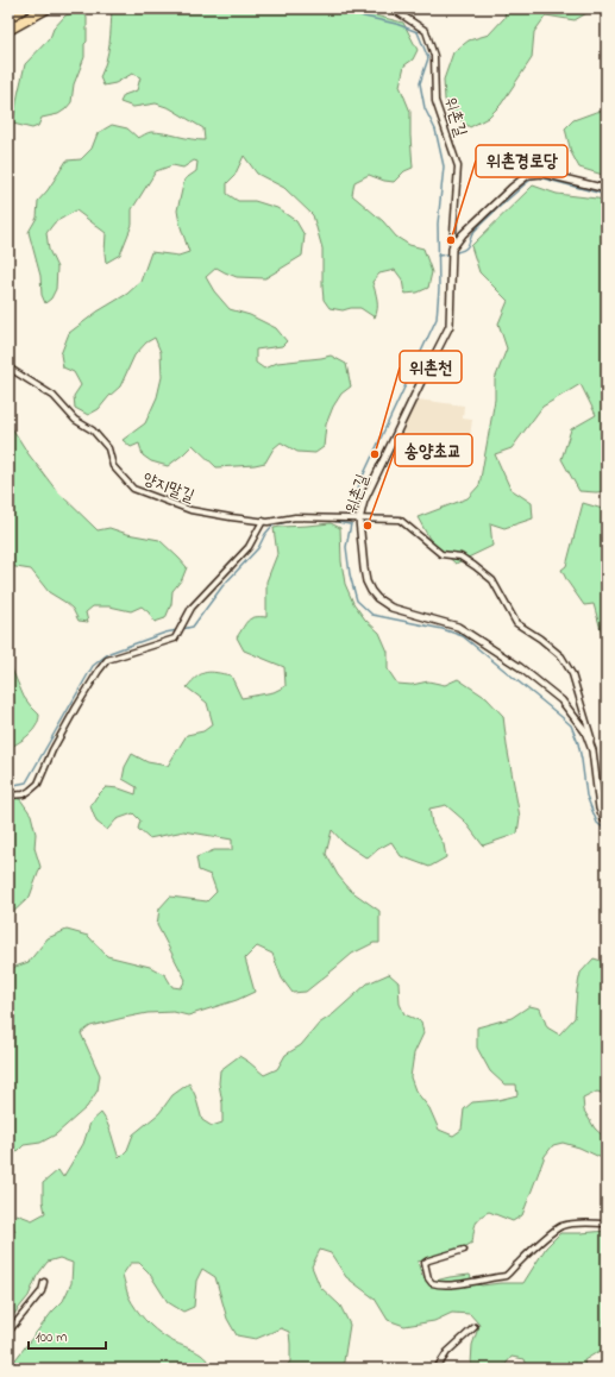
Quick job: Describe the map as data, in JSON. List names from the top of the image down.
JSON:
{
  "streets": {
    "street": ["위촌길", "양지말길"]
  },
  "crossings": [
    ["위촌길", "양지말길"]
  ],
  "places": ["위촌경로당", "위촌천", "송양초교"],
  "scale_bar": "100 m"
}
